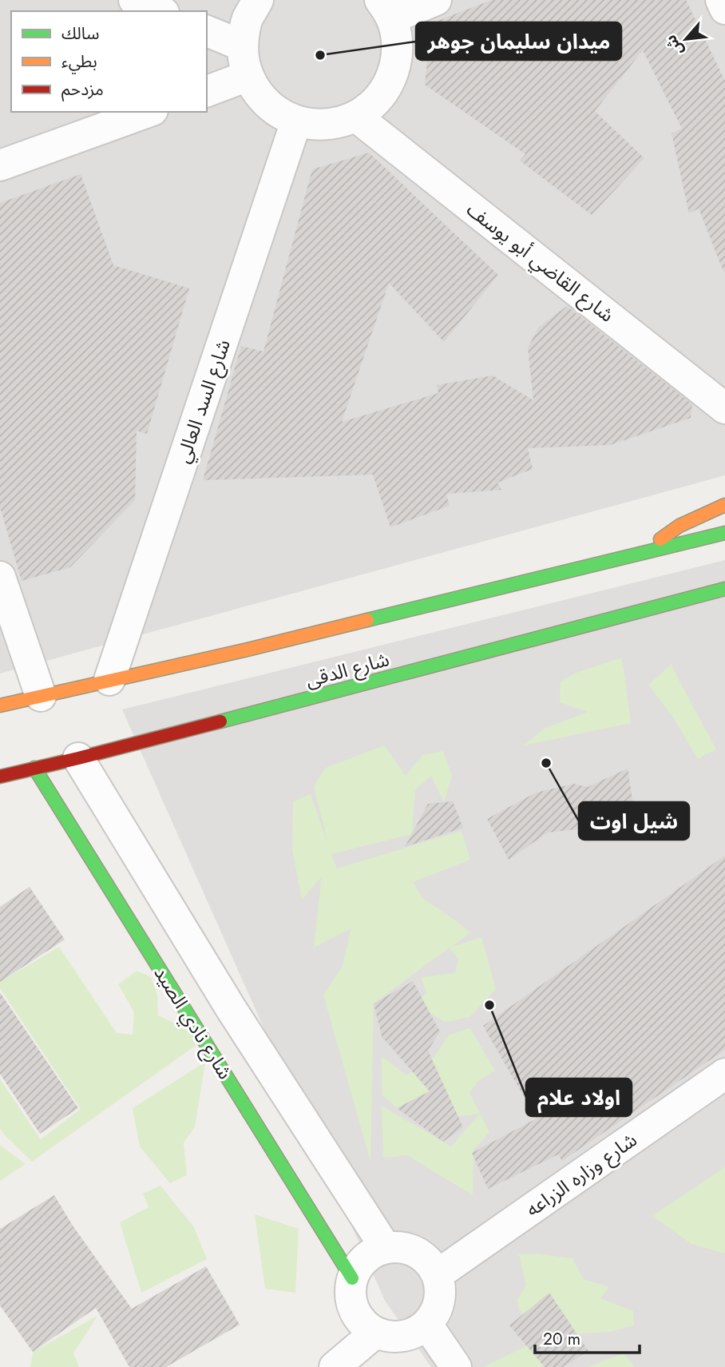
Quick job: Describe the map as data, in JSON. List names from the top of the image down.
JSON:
{
  "streets": {
    "main road": ["شارع الدقى", "شارع نادي الصيد"],
    "street": ["شارع القاضي أبو يوسف", "شارع السد العالي", "شارع وزاره الزراعه"]
  },
  "crossings": [
    ["شارع الدقى", "شارع نادي الصيد"],
    ["شارع نادي الصيد", "شارع وزاره الزراعه"]
  ],
  "places": ["ميدان سليمان جوهر", "شيل اوت", "اولاد علام"],
  "legend": ["سالك", "بطيء", "مزدحم"],
  "scale_bar": "20 m",
  "north": "bottom left"
}
